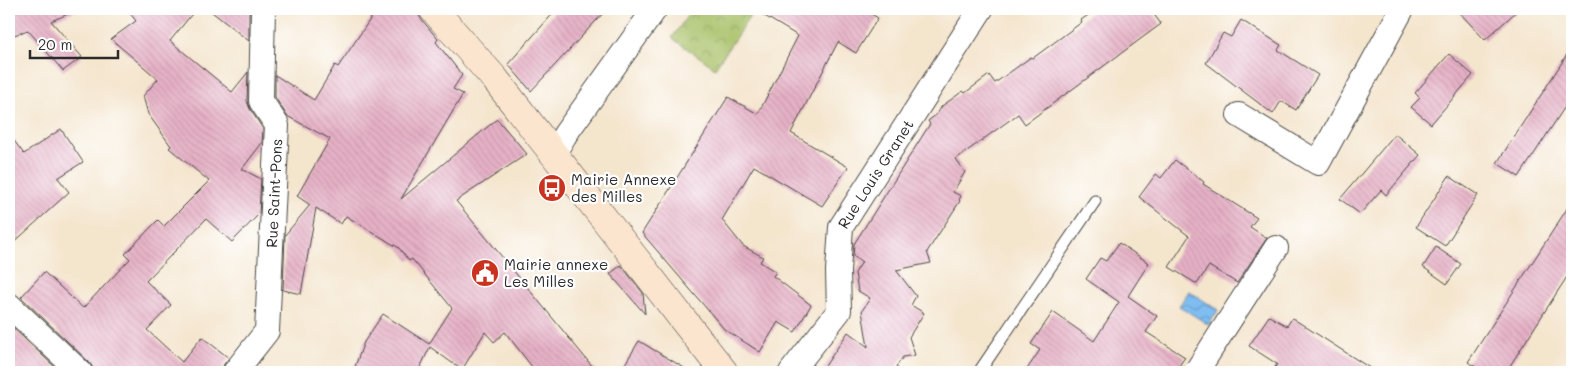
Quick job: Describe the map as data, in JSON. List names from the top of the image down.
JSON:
{
  "streets": {
    "street": ["Rue Louis Granet", "Rue Saint-Pons"]
  },
  "places": {
    "bus stop": ["Mairie Annexe des Milles"],
    "public building": ["Mairie annexe Les Milles"]
  },
  "scale_bar": "20 m"
}
